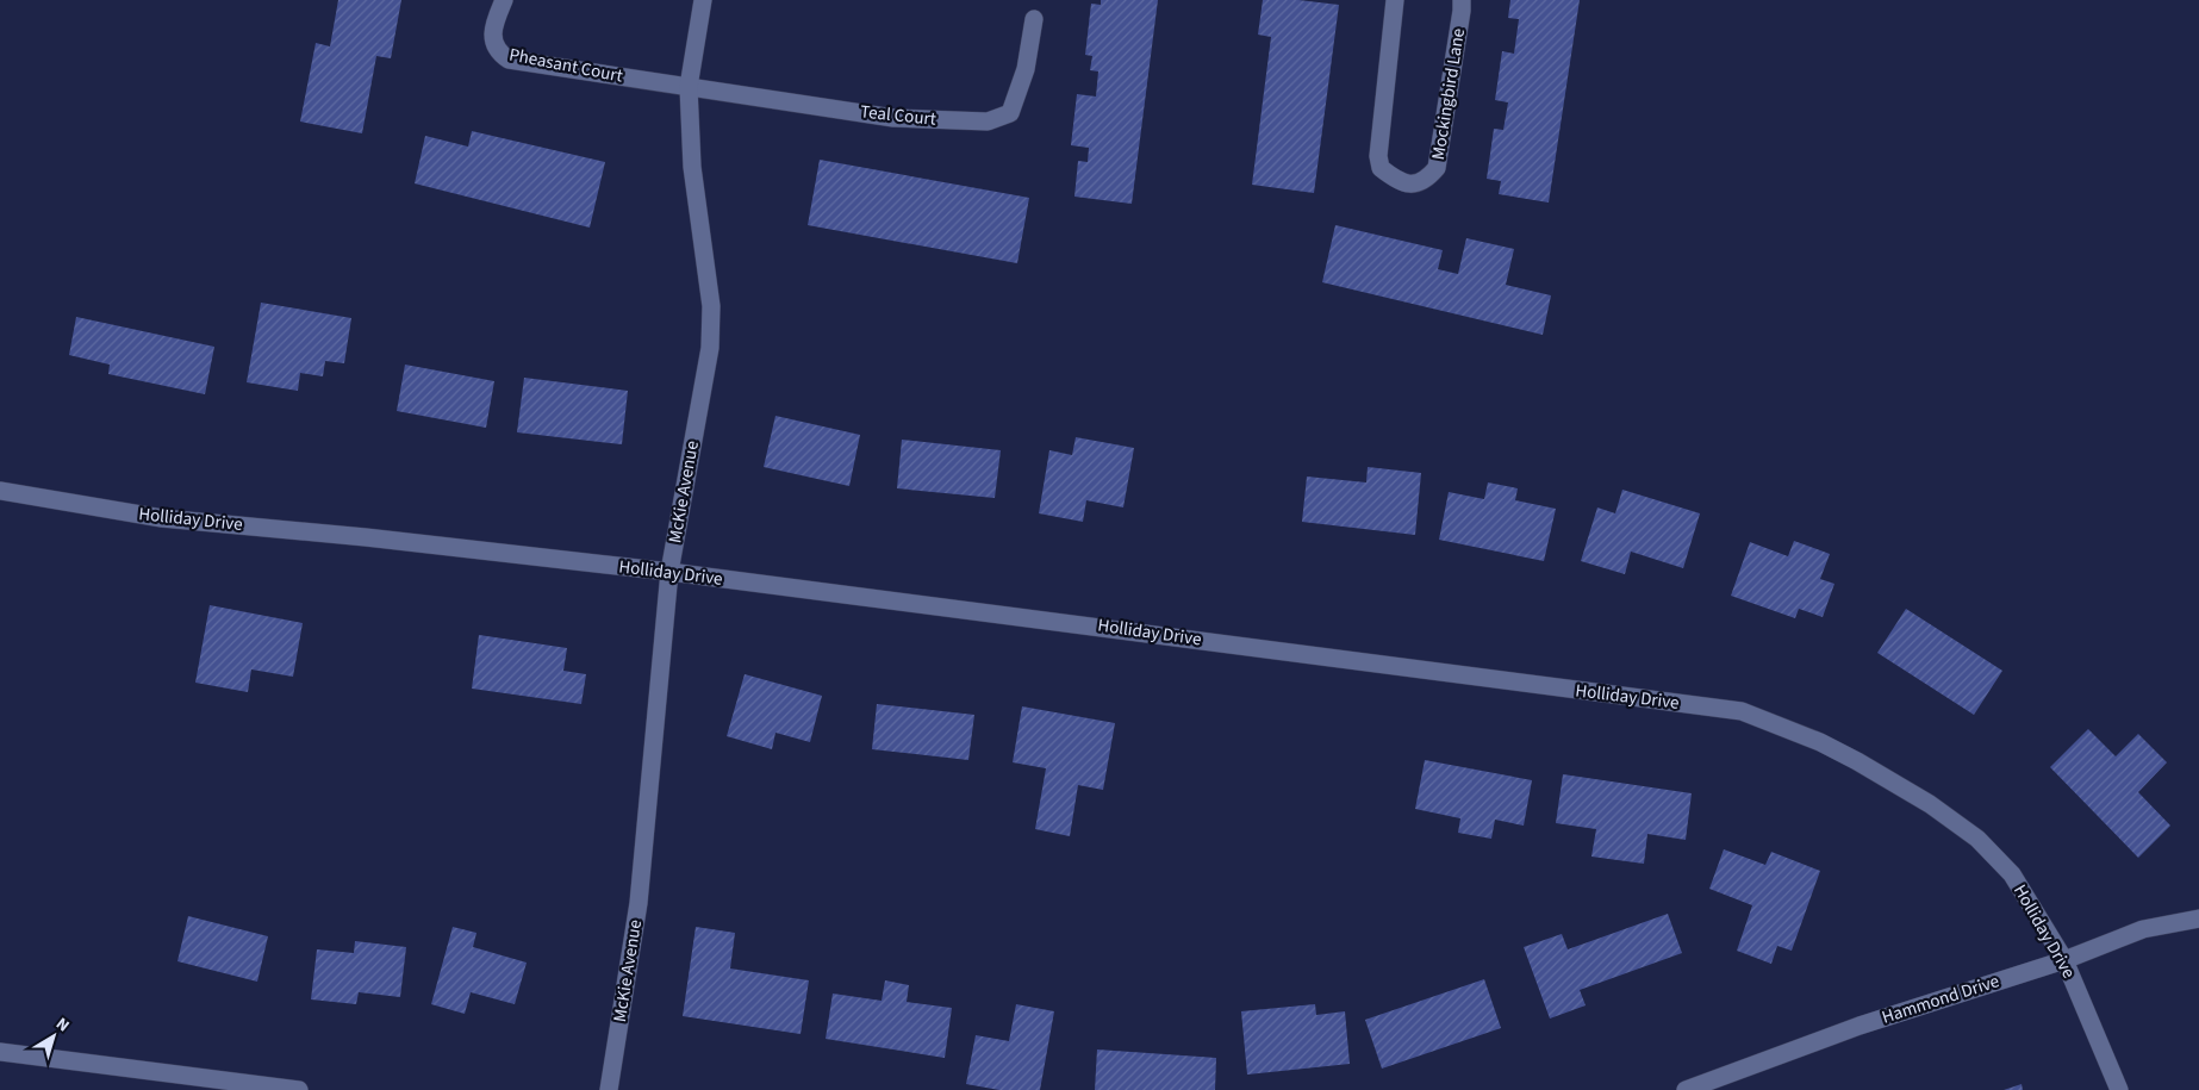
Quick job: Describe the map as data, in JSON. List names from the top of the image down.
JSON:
{
  "streets": {
    "street": [
      "Pheasant Court",
      "Mockingbird Lane",
      "Teal Court",
      "McKie Avenue",
      "Holliday Drive",
      "Hammond Drive"
    ]
  },
  "crossings": [
    ["Pheasant Court", "Teal Court"],
    ["Pheasant Court", "McKie Avenue"],
    ["Teal Court", "McKie Avenue"],
    ["McKie Avenue", "Holliday Drive"],
    ["Holliday Drive", "Hammond Drive"]
  ],
  "north": "top right"
}
